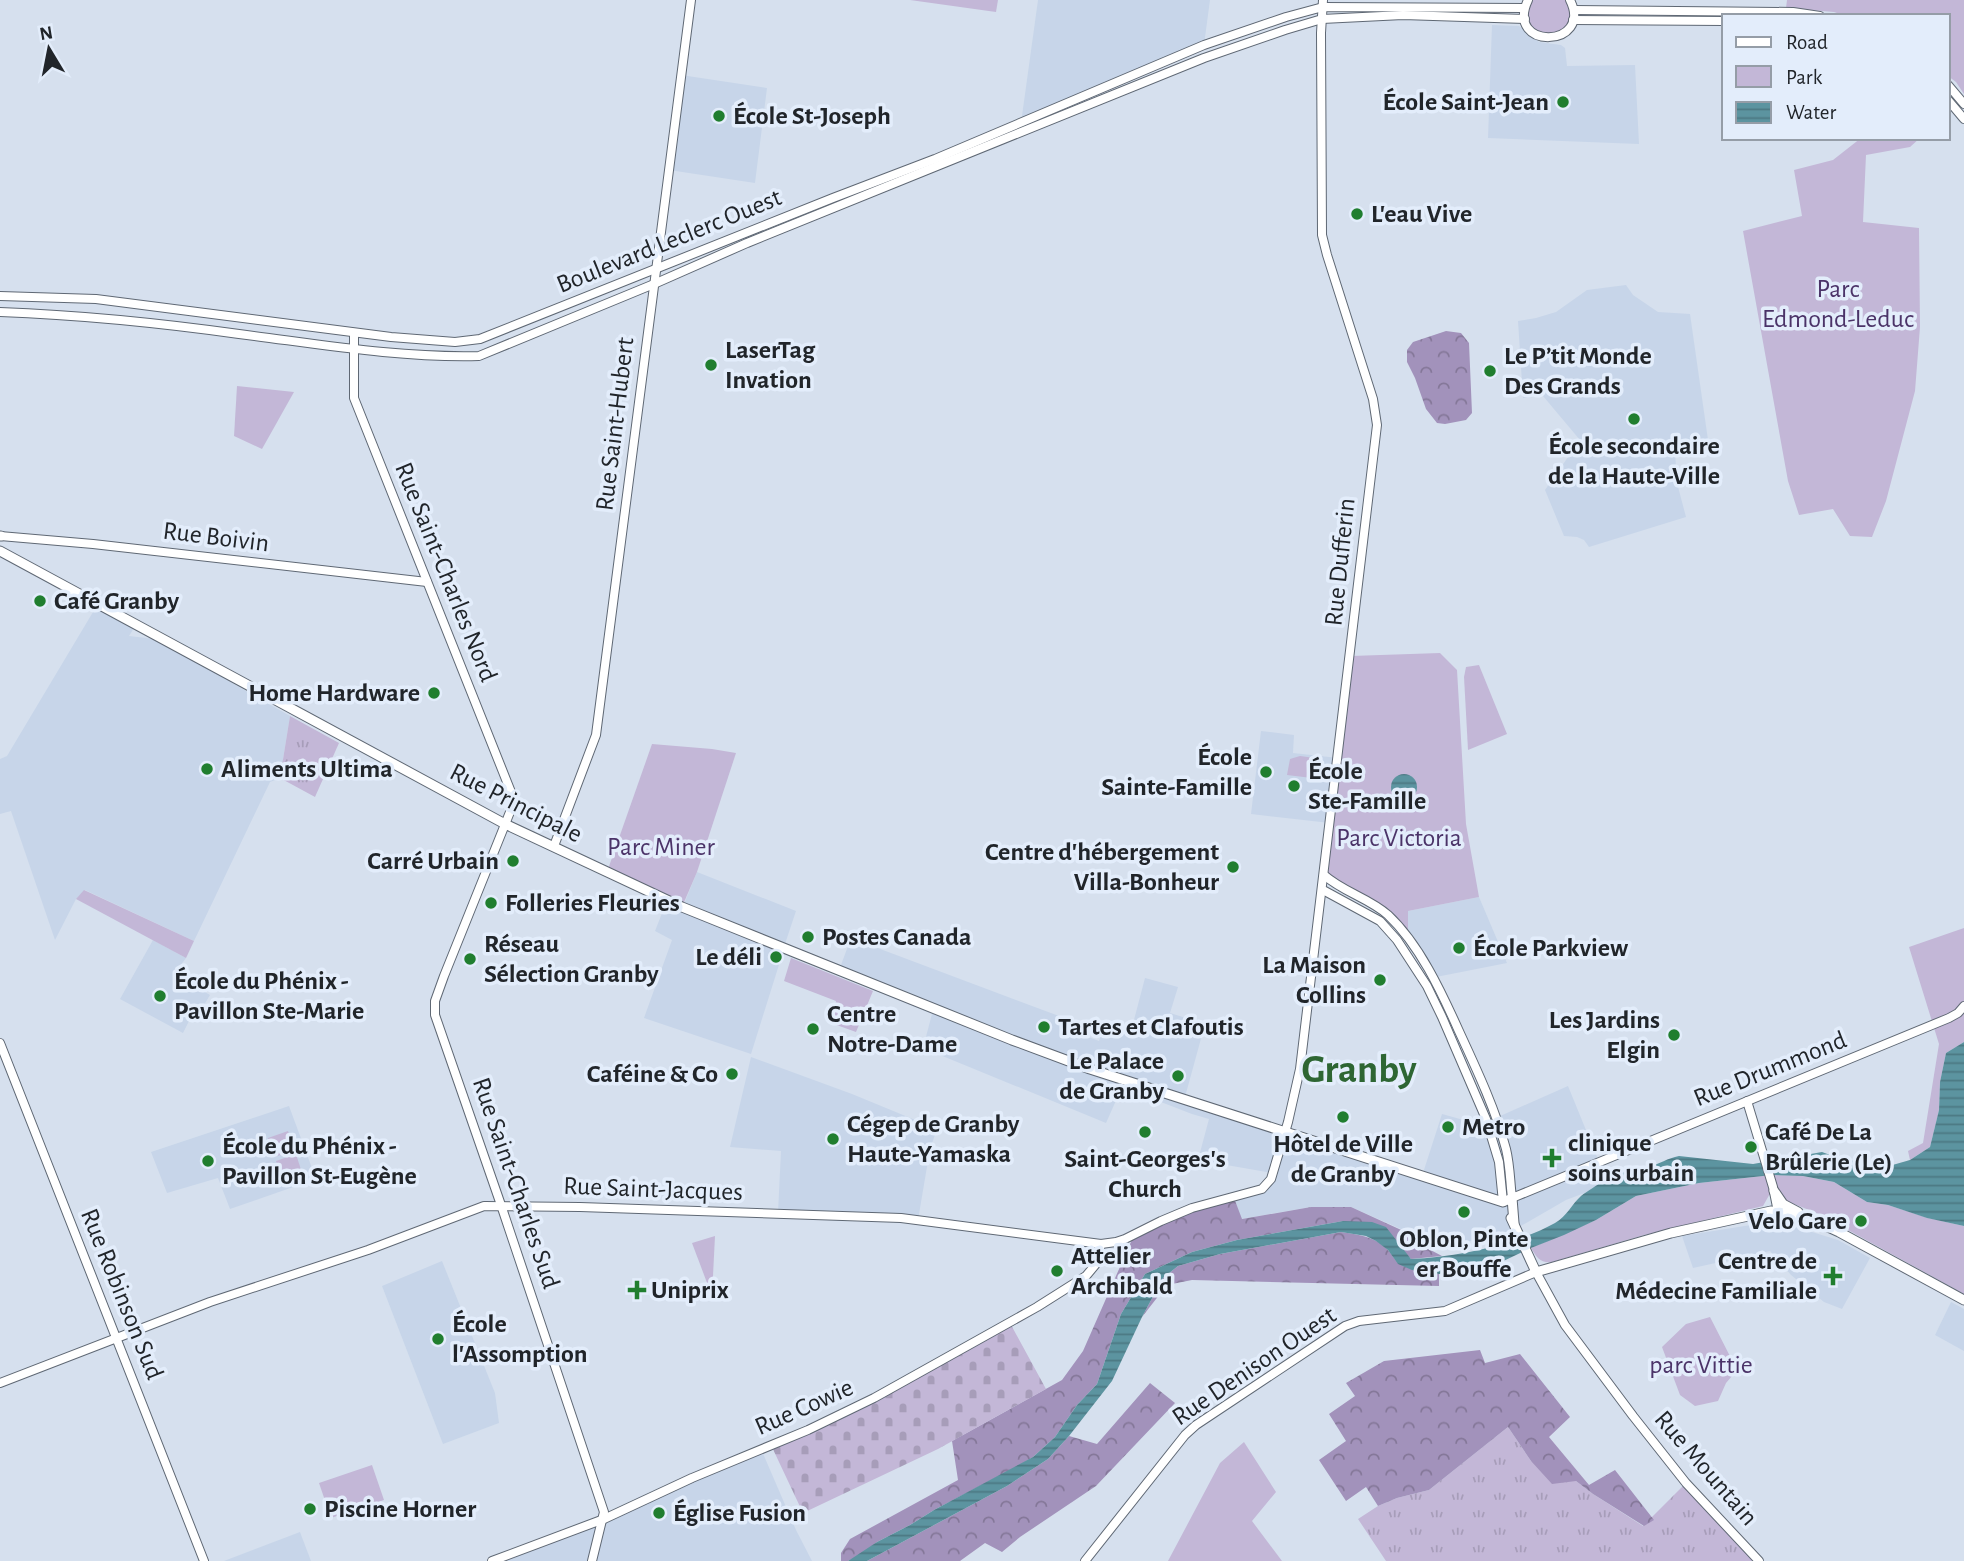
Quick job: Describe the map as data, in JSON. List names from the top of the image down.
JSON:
{
  "streets": {
    "main road": ["Rue Principale", "Rue Mountain"],
    "street": [
      "Boulevard Leclerc Ouest",
      "Rue Saint-Hubert",
      "Rue Boivin",
      "Rue Dufferin",
      "Rue Saint-Charles Nord",
      "Rue Drummond",
      "Rue Saint-Charles Sud",
      "Rue Saint-Jacques",
      "Rue Robinson Sud",
      "Rue Denison Ouest",
      "Rue Cowie"
    ]
  },
  "crossings": [
    ["Boulevard Leclerc Ouest", "Rue Saint-Hubert"],
    ["Boulevard Leclerc Ouest", "Rue Dufferin"],
    ["Boulevard Leclerc Ouest", "Rue Saint-Charles Nord"],
    ["Rue Saint-Hubert", "Rue Principale"],
    ["Rue Boivin", "Rue Saint-Charles Nord"],
    ["Rue Dufferin", "Rue Principale"],
    ["Rue Dufferin", "Rue Saint-Jacques"],
    ["Rue Saint-Charles Nord", "Rue Principale"],
    ["Rue Saint-Charles Nord", "Rue Saint-Charles Sud"],
    ["Rue Principale", "Rue Drummond"],
    ["Rue Principale", "Rue Saint-Charles Sud"],
    ["Rue Principale", "Rue Saint-Jacques"],
    ["Rue Principale", "Rue Mountain"],
    ["Rue Drummond", "Rue Mountain"],
    ["Rue Saint-Charles Sud", "Rue Saint-Jacques"],
    ["Rue Saint-Charles Sud", "Rue Cowie"],
    ["Rue Saint-Jacques", "Rue Robinson Sud"],
    ["Rue Saint-Jacques", "Rue Cowie"],
    ["Rue Denison Ouest", "Rue Mountain"]
  ],
  "districts": ["Granby"],
  "parks": [
    "Parc Edmond-Leduc",
    "Parc Victoria",
    "Parc Miner",
    "parc Vittie"
  ],
  "places": {
    "other": [
      "École Saint-Jean",
      "École St-Joseph",
      "L'eau Vive",
      "LaserTag Invation",
      "Le P’tit Monde Des Grands",
      "École secondaire de la Haute-Ville",
      "Café Granby",
      "Home Hardware",
      "Aliments Ultima",
      "École Sainte-Famille",
      "École Ste-Famille",
      "Carré Urbain",
      "Centre d'hébergement Villa-Bonheur",
      "Folleries Fleuries",
      "Postes Canada",
      "École Parkview",
      "Le déli",
      "Réseau Sélection Granby",
      "La Maison Collins",
      "École du Phénix - Pavillon Ste-Marie",
      "Tartes et Clafoutis",
      "Centre Notre-Dame",
      "Les Jardins Elgin",
      "Caféine & Co",
      "Le Palace de Granby",
      "Hôtel de Ville de Granby",
      "Metro",
      "Saint-Georges's Church",
      "Cégep de Granby Haute-Yamaska",
      "Café De La Brûlerie (Le)",
      "École du Phénix - Pavillon St-Eugène",
      "Oblon, Pinte er Bouffe",
      "Velo Gare",
      "Attelier Archibald",
      "École l'Assomption",
      "Piscine Horner",
      "Église Fusion"
    ],
    "health": ["clinique soins urbain", "Centre de Médecine Familiale", "Uniprix"]
  },
  "legend": ["Road", "Park", "Water"],
  "north": "top"
}
